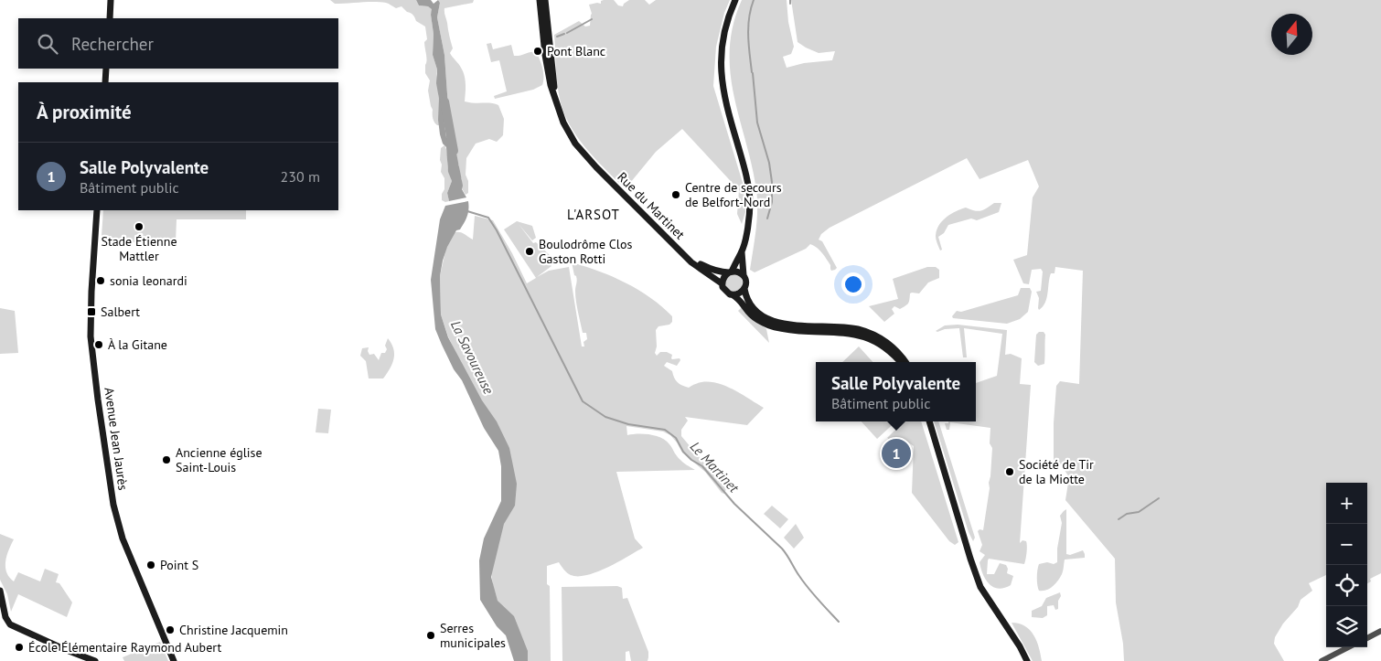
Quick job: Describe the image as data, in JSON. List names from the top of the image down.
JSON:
{
  "streets": {
    "main road": ["Rue du Martinet", "Avenue Jean Jaurès"]
  },
  "districts": ["L'ARSOT"],
  "water": ["La Savoureuse", "Le Martinet"],
  "places": {
    "other": [
      "Pont Blanc",
      "Centre de secours de Belfort-Nord",
      "Stade Étienne Mattler",
      "Boulodrôme Clos Gaston Rotti",
      "sonia leonardi",
      "À la Gitane",
      "Ancienne église Saint-Louis",
      "Société de Tir de la Miotte",
      "Point S",
      "Christine Jacquemin",
      "Serres municipales",
      "École Élémentaire Raymond Aubert"
    ],
    "transit": ["Salbert"]
  },
  "north": "top",
  "page": {
    "search": "Rechercher",
    "heading": "À proximité",
    "list": [
      {
        "mark": "1",
        "name": "Salle Polyvalente",
        "note": "Bâtiment public",
        "value": "230 m"
      }
    ],
    "popup": ["Salle Polyvalente", "Bâtiment public"],
    "pins": "1",
    "map_buttons": ["+", "−"]
  }
}
